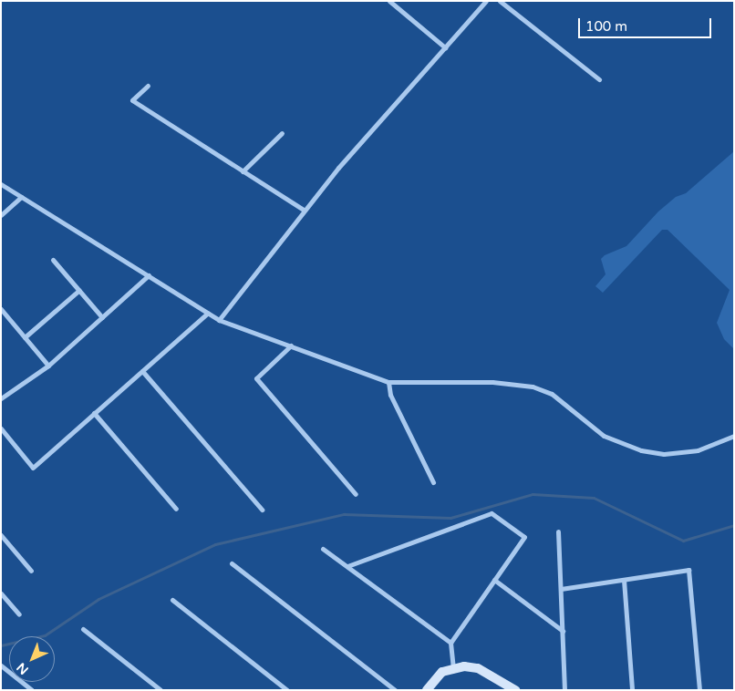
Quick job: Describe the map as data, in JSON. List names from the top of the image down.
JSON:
{
  "scale_bar": "100 m",
  "north": "bottom left"
}
